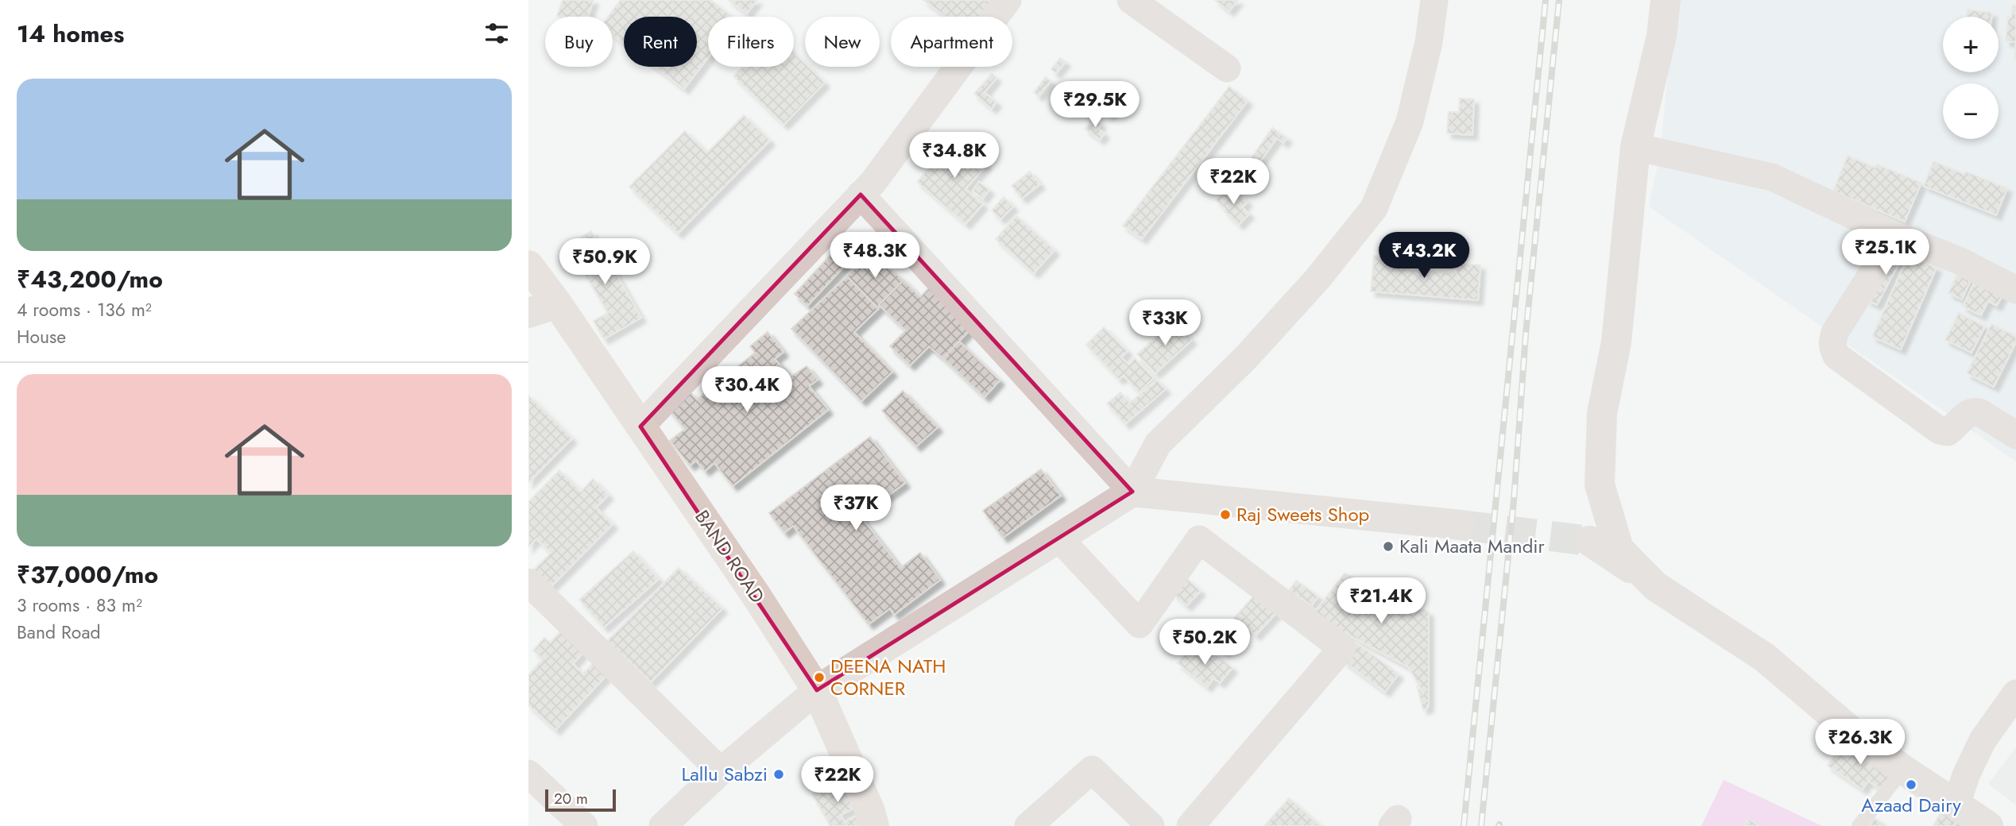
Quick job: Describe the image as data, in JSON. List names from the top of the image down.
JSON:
{
  "streets": {
    "main road": ["BAND ROAD"]
  },
  "places": [
    "Raj Sweets Shop",
    "Kali Maata Mandir",
    "DEENA NATH CORNER",
    "Lallu Sabzi",
    "Azaad Dairy"
  ],
  "scale_bar": "20 m",
  "page": {
    "heading": "14 homes",
    "map_buttons": ["+", "−"],
    "chip": [
      "Buy",
      "Rent",
      "Filters",
      "New",
      "Apartment"
    ],
    "list": [
      {
        "name": "₹43,200/mo",
        "note": "4 rooms · 136 m² · House"
      },
      {
        "name": "₹37,000/mo",
        "note": "3 rooms · 83 m² · Band Road"
      }
    ],
    "price": [
      "₹29.5K",
      "₹34.8K",
      "₹22K",
      "₹25.1K",
      "₹48.3K",
      "₹43.2K",
      "₹50.9K",
      "₹33K",
      "₹30.4K",
      "₹37K",
      "₹21.4K",
      "₹50.2K",
      "₹26.3K",
      "₹22K"
    ],
    "scale": "20 m"
  }
}
